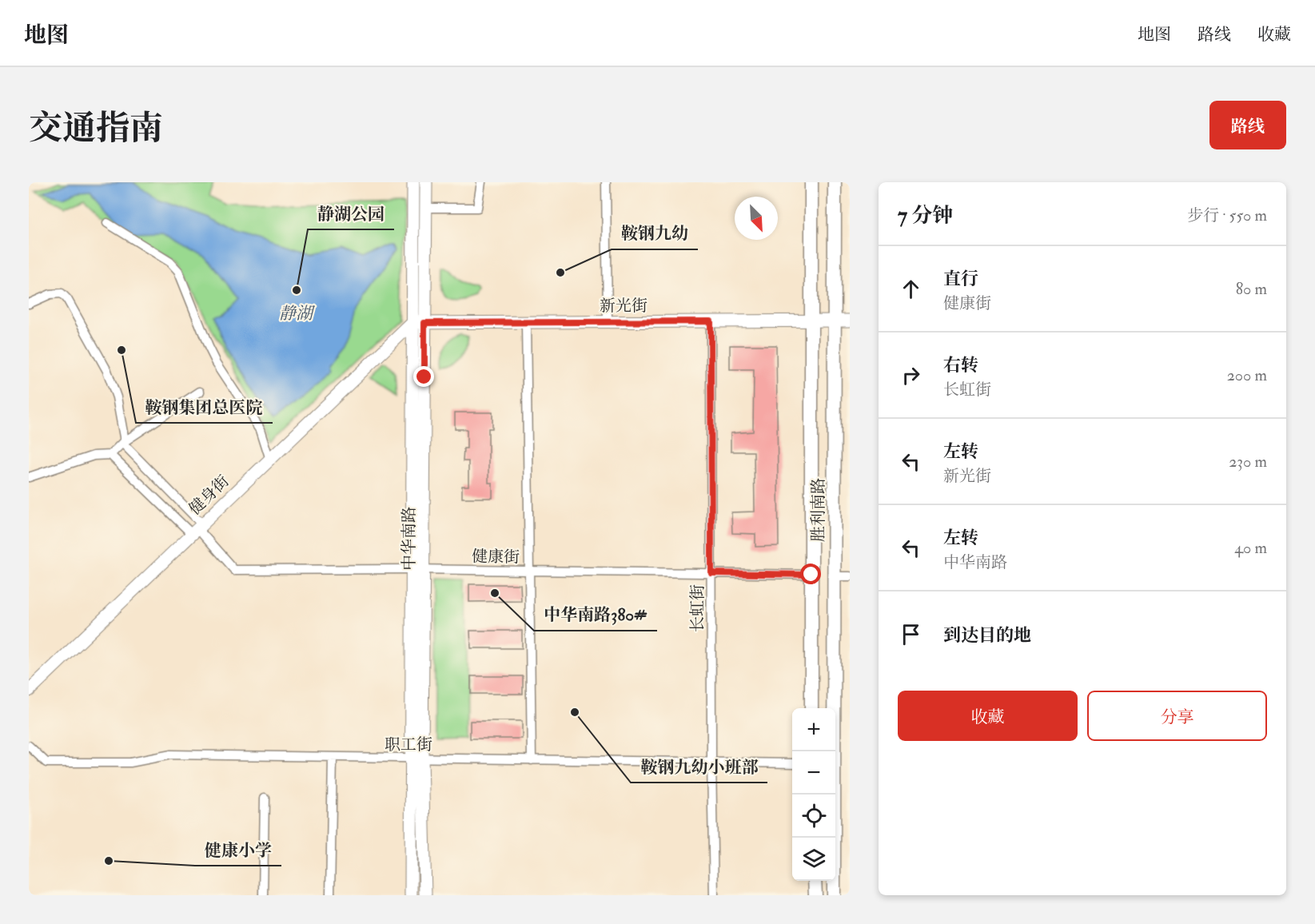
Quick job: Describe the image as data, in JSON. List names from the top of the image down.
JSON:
{
  "streets": {
    "main road": [
      "新光街",
      "健身街",
      "胜利南路",
      "中华南路"
    ],
    "street": ["健康街", "长虹街", "职工街"]
  },
  "crossings": [
    ["新光街", "健身街"],
    ["新光街", "胜利南路"],
    ["新光街", "中华南路"],
    ["新光街", "长虹街"],
    ["健身街", "中华南路"],
    ["健身街", "健康街"],
    ["胜利南路", "健康街"],
    ["中华南路", "健康街"],
    ["中华南路", "职工街"],
    ["健康街", "长虹街"],
    ["长虹街", "职工街"]
  ],
  "water": ["静湖"],
  "places": [
    "鞍钢九幼",
    "静湖公园",
    "鞍钢集团总医院",
    "中华南路380#",
    "鞍钢九幼小班部",
    "健康小学"
  ],
  "north": "bottom right",
  "page": {
    "header": "地图",
    "nav": ["地图", "路线", "收藏"],
    "title": "交通指南",
    "buttons": [
      "路线",
      ["收藏", "分享"]
    ],
    "heading": ["7 分钟", "步行 · 550 m"],
    "list": [
      ["直行", "健康街", "80 m"],
      ["右转", "长虹街", "200 m"],
      ["左转", "新光街", "230 m"],
      ["左转", "中华南路", "40 m"],
      "到达目的地"
    ],
    "map_buttons": ["+", "−"]
  }
}
